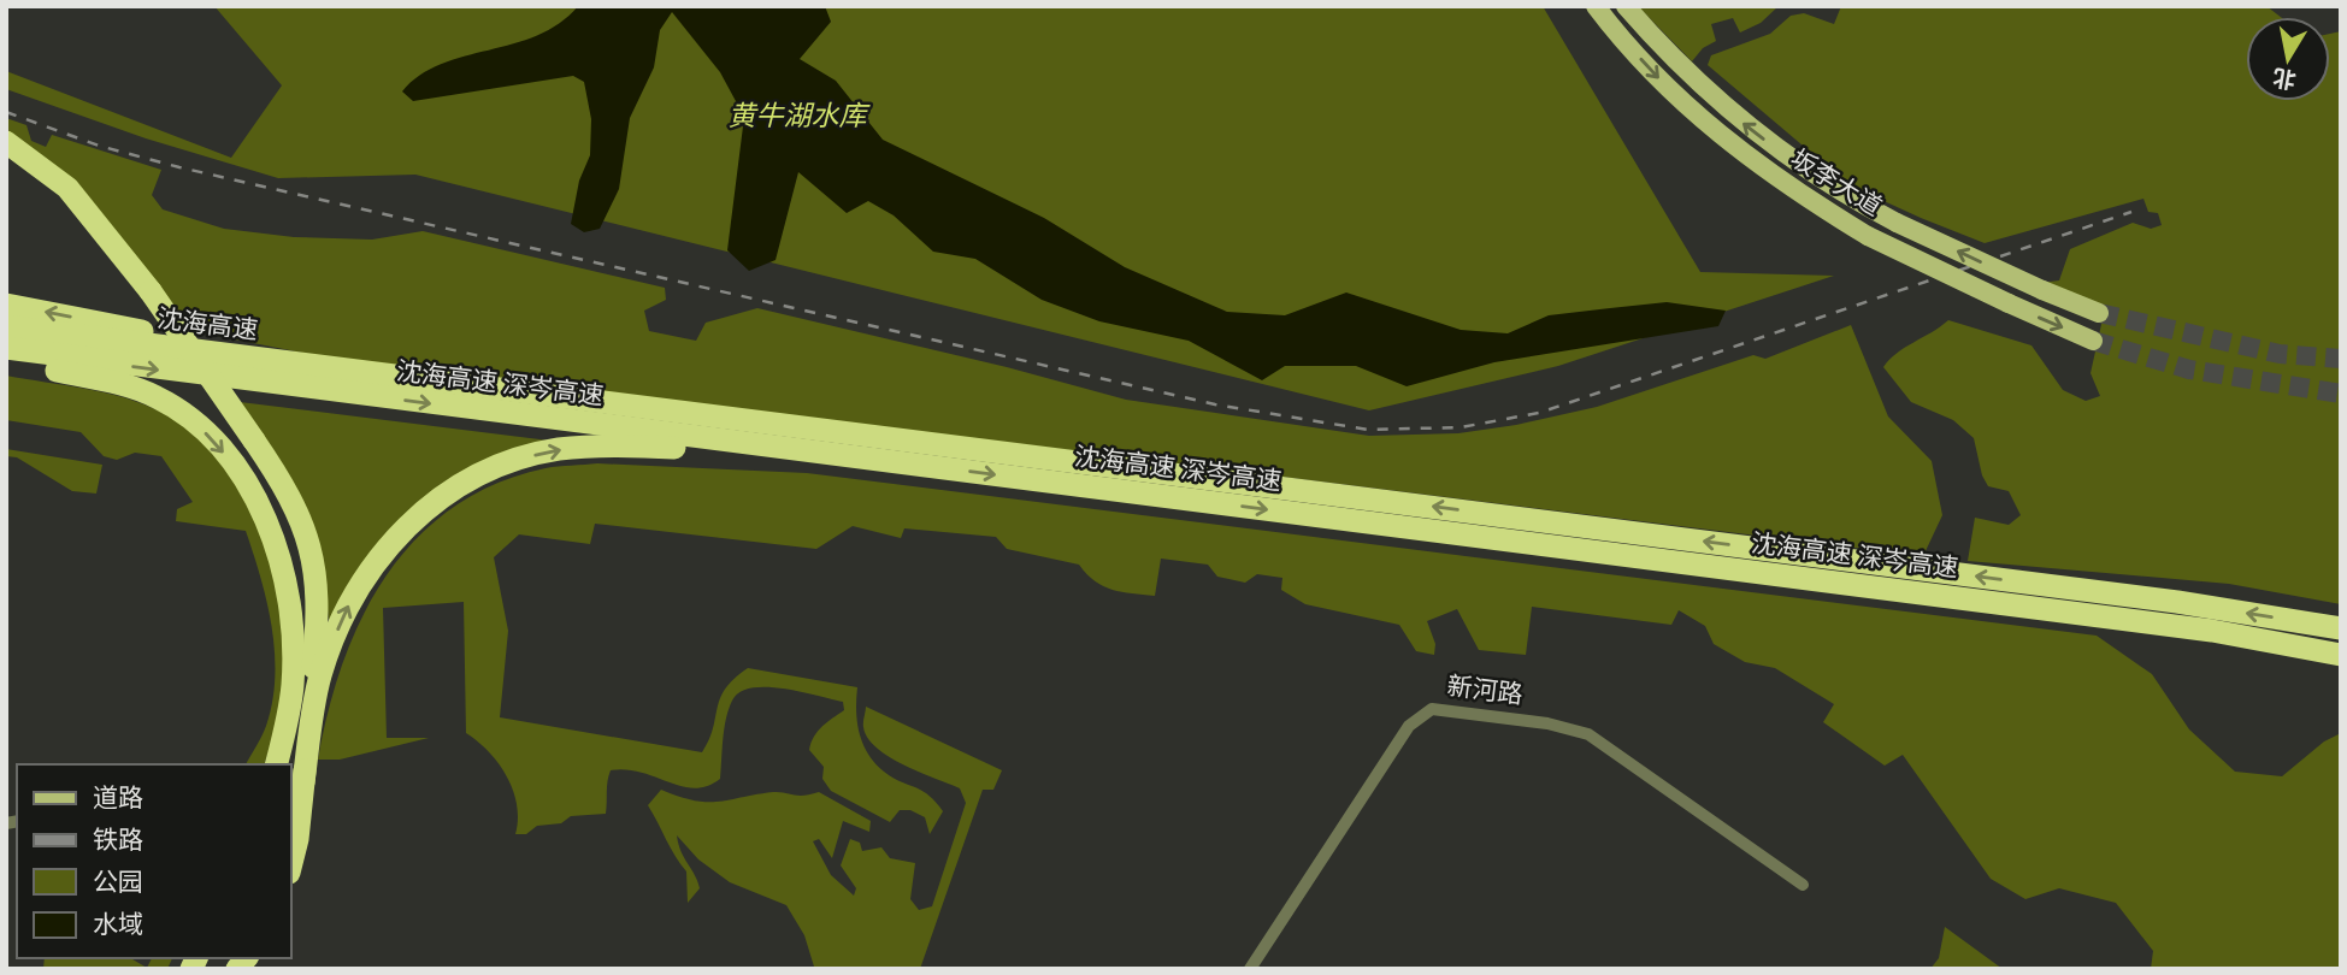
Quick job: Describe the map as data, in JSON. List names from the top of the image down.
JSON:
{
  "streets": {
    "highway": ["沈海高速", "沈海高速 深岑高速"],
    "main road": ["坂李大道"],
    "street": ["新河路"]
  },
  "crossings": [
    ["沈海高速", "沈海高速 深岑高速"]
  ],
  "water": ["黄牛湖水库"],
  "legend": [
    "道路",
    "铁路",
    "公园",
    "水域"
  ],
  "north": "bottom"
}
